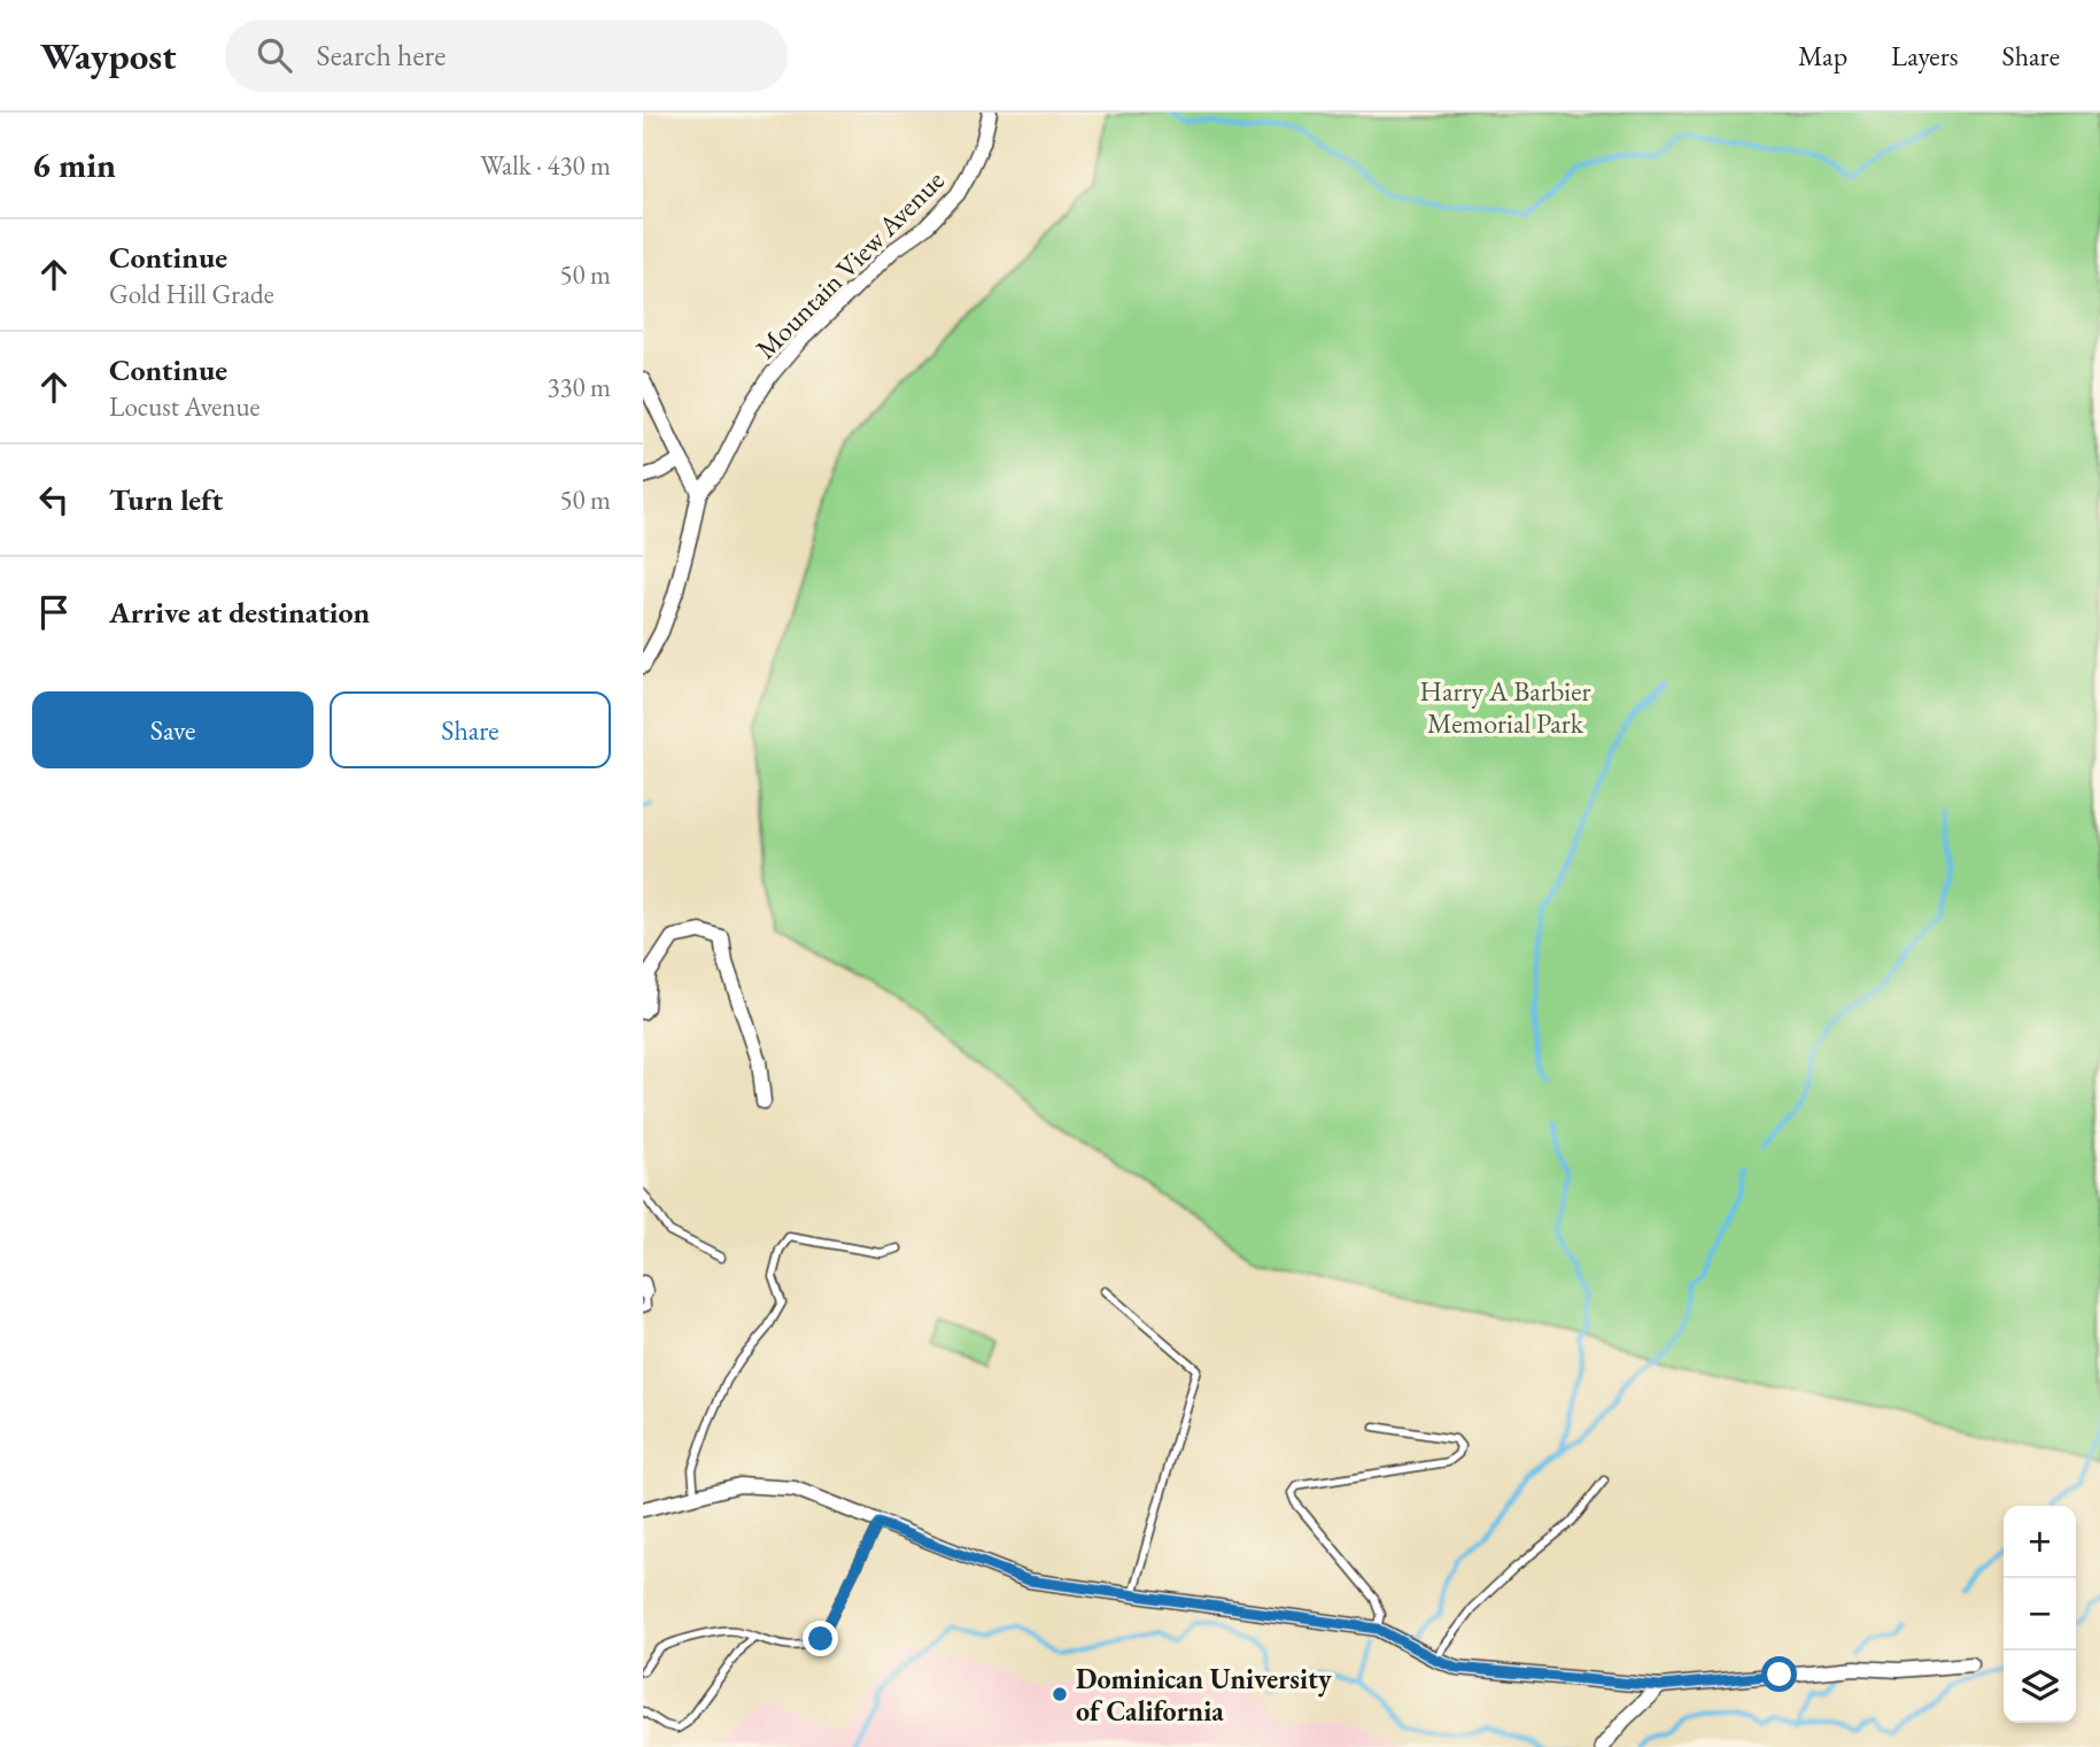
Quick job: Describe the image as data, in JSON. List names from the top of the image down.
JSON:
{
  "streets": {
    "street": ["Mountain View Avenue"]
  },
  "parks": ["Harry A Barbier Memorial Park"],
  "places": ["Dominican University of California"],
  "page": {
    "header": "Waypost",
    "search": "Search here",
    "nav": ["Map", "Layers", "Share"],
    "heading": ["6 min", "Walk · 430 m"],
    "list": [
      ["Continue", "Gold Hill Grade", "50 m"],
      ["Continue", "Locust Avenue", "330 m"],
      ["Turn left", "50 m"],
      "Arrive at destination"
    ],
    "buttons": ["Save", "Share"],
    "map_buttons": ["+", "−"]
  }
}
